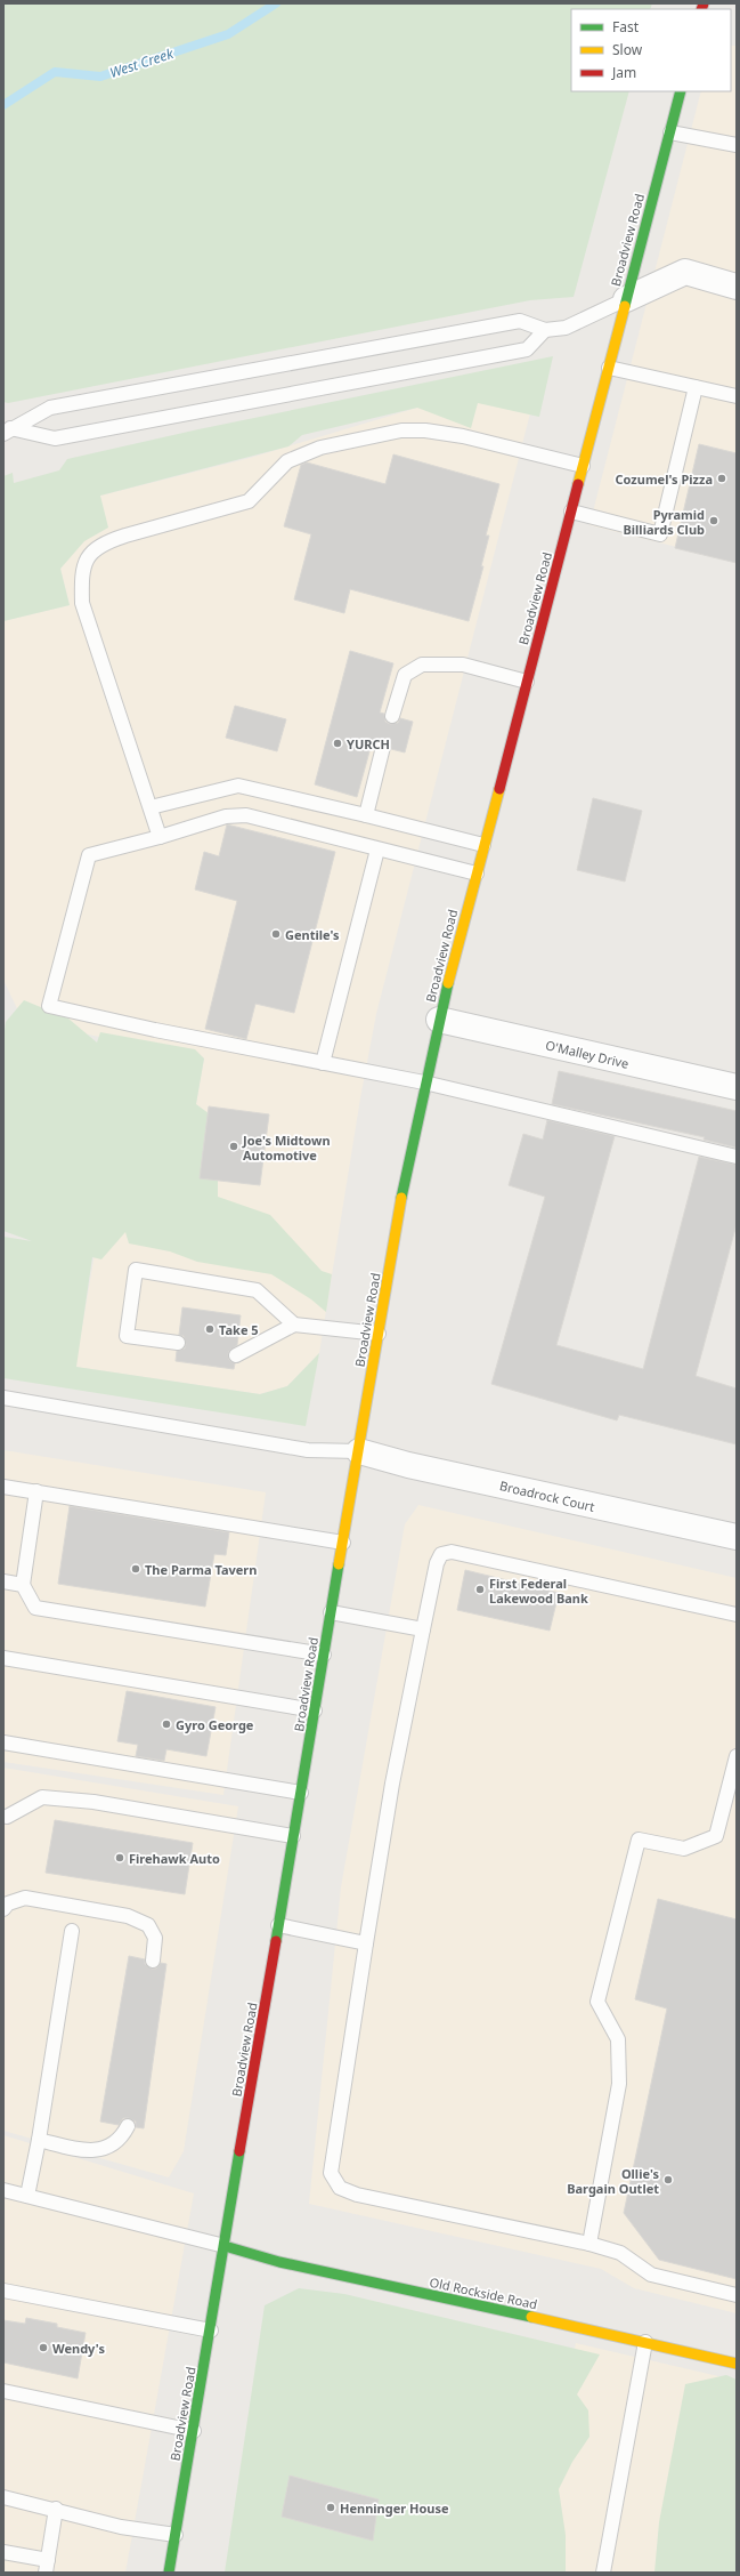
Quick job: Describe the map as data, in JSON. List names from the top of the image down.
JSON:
{
  "streets": {
    "main road": ["Broadview Road", "Old Rockside Road"],
    "street": ["O'Malley Drive", "Broadrock Court"]
  },
  "crossings": [
    ["Broadview Road", "O'Malley Drive"],
    ["Broadview Road", "Broadrock Court"],
    ["Broadview Road", "Old Rockside Road"]
  ],
  "water": ["West Creek"],
  "places": [
    "Cozumel's Pizza",
    "Pyramid Billiards Club",
    "YURCH",
    "Gentile's",
    "Joe's Midtown Automotive",
    "Take 5",
    "The Parma Tavern",
    "First Federal Lakewood Bank",
    "Gyro George",
    "Firehawk Auto",
    "Ollie's Bargain Outlet",
    "Wendy's",
    "Henninger House"
  ],
  "legend": ["Fast", "Slow", "Jam"]
}
